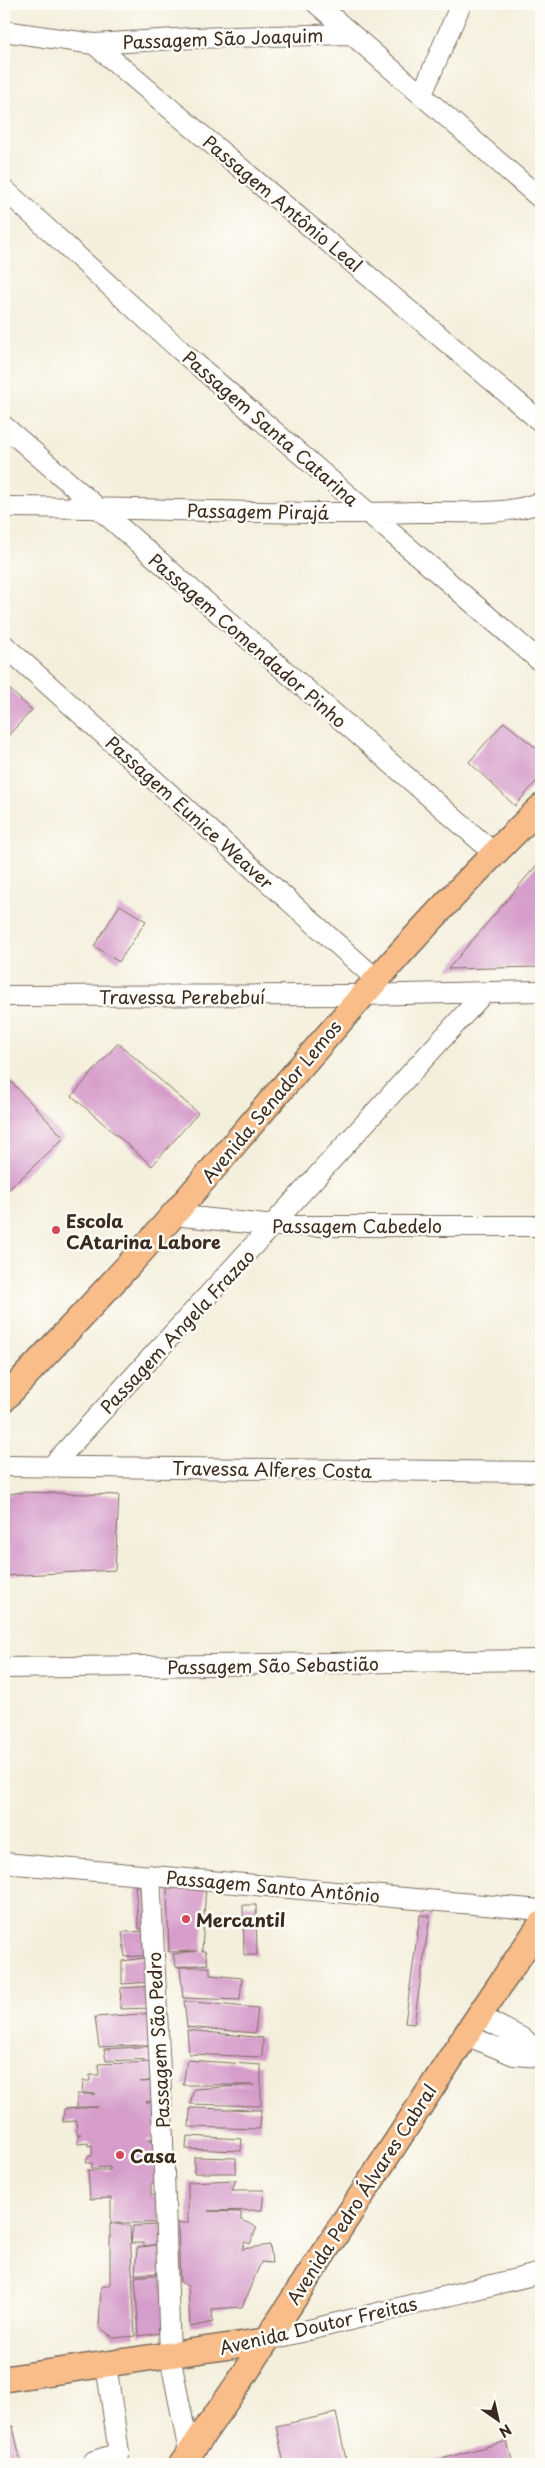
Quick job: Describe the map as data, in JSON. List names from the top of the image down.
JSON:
{
  "streets": {
    "main road": ["Avenida Senador Lemos", "Avenida Pedro Álvares Cabral", "Avenida Doutor Freitas"],
    "street": [
      "Passagem São Joaquim",
      "Passagem Antônio Leal",
      "Passagem Santa Catarina",
      "Passagem Pirajá",
      "Passagem Comendador Pinho",
      "Passagem Eunice Weaver",
      "Travessa Perebebuí",
      "Passagem Cabedelo",
      "Passagem Angela Frazao",
      "Travessa Alferes Costa",
      "Passagem São Sebastião",
      "Passagem Santo Antônio",
      "Passagem São Pedro"
    ]
  },
  "crossings": [
    ["Passagem São Joaquim", "Passagem Antônio Leal"],
    ["Passagem Santa Catarina", "Passagem Pirajá"],
    ["Passagem Pirajá", "Passagem Comendador Pinho"],
    ["Passagem Comendador Pinho", "Avenida Senador Lemos"],
    ["Passagem Eunice Weaver", "Travessa Perebebuí"],
    ["Passagem Eunice Weaver", "Avenida Senador Lemos"],
    ["Travessa Perebebuí", "Avenida Senador Lemos"],
    ["Travessa Perebebuí", "Passagem Angela Frazao"],
    ["Avenida Senador Lemos", "Passagem Cabedelo"],
    ["Passagem Cabedelo", "Passagem Angela Frazao"],
    ["Passagem Angela Frazao", "Travessa Alferes Costa"],
    ["Passagem Santo Antônio", "Passagem São Pedro"],
    ["Passagem São Pedro", "Avenida Pedro Álvares Cabral"],
    ["Passagem São Pedro", "Avenida Doutor Freitas"],
    ["Avenida Pedro Álvares Cabral", "Avenida Doutor Freitas"]
  ],
  "places": ["Escola CAtarina Labore", "Mercantil", "Casa"],
  "north": "bottom right"
}
